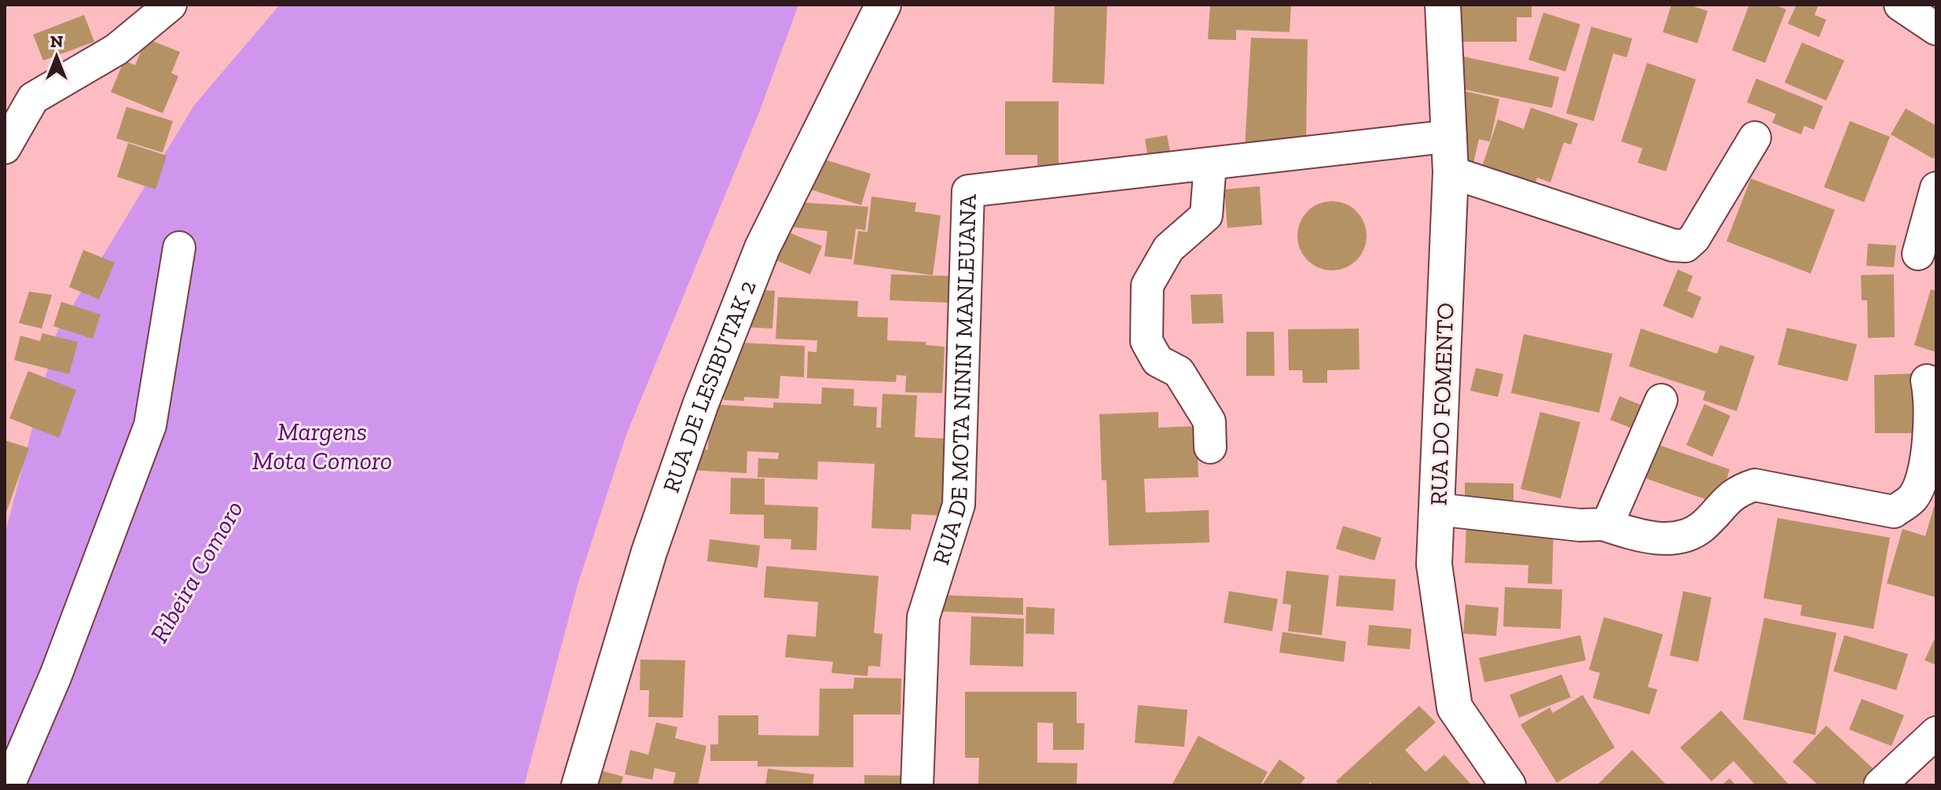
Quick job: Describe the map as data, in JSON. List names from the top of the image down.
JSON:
{
  "streets": {
    "main road": ["RUA DE LESIBUTAK 2", "RUA DO FOMENTO"],
    "street": ["RUA DE MOTA NININ MANLEUANA"]
  },
  "crossings": [
    ["RUA DE MOTA NININ MANLEUANA", "RUA DO FOMENTO"]
  ],
  "water": ["Margens Mota Comoro", "Ribeira Comoro"],
  "north": "top"
}
